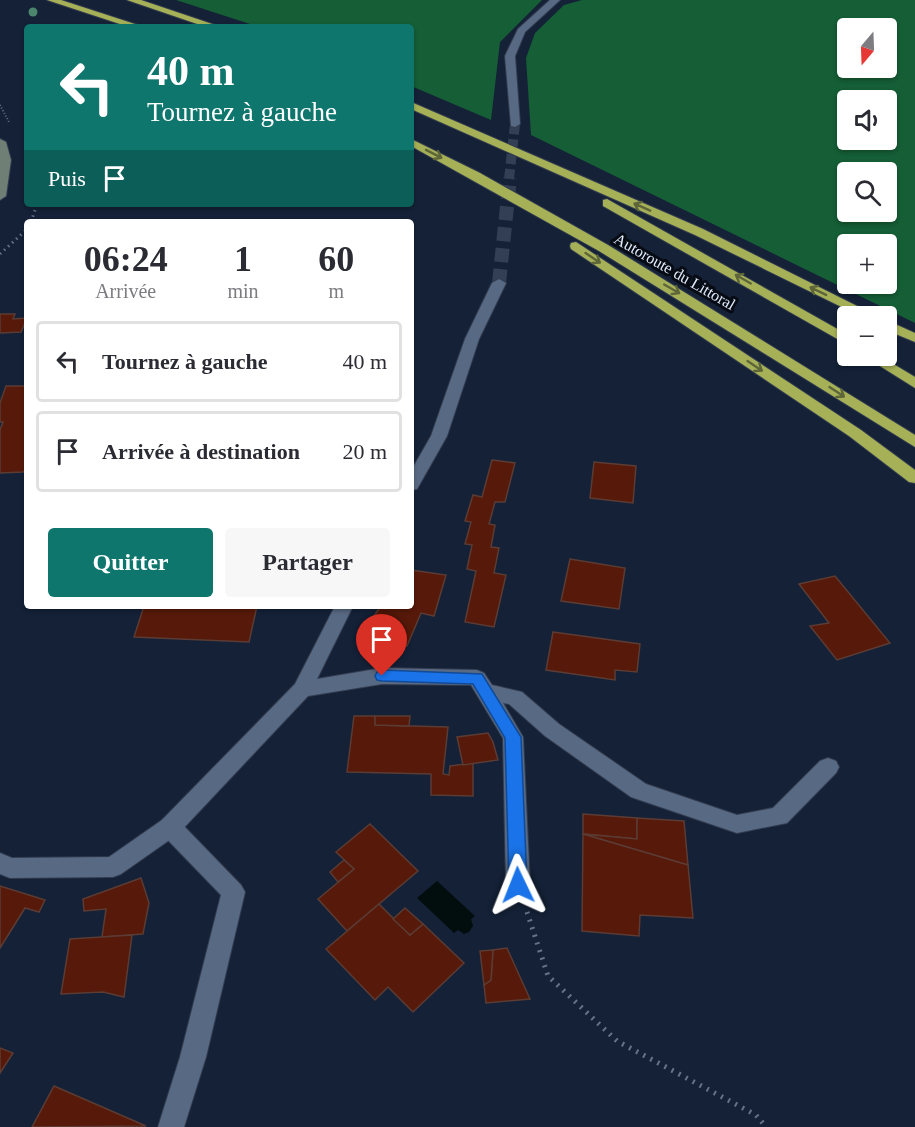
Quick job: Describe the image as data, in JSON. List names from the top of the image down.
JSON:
{
  "streets": {
    "highway": ["Autoroute du Littoral"]
  },
  "north": "bottom",
  "page": {
    "map_buttons": ["+", "−"],
    "turn": ["40 m", "Tournez à gauche"],
    "then": "Puis",
    "eta": [
      "06:24",
      "Arrivée",
      "1",
      "min",
      "60",
      "m"
    ],
    "list": [
      {
        "name": "Tournez à gauche",
        "value": "40 m"
      },
      {
        "name": "Arrivée à destination",
        "value": "20 m"
      }
    ],
    "buttons": ["Quitter", "Partager"]
  }
}
